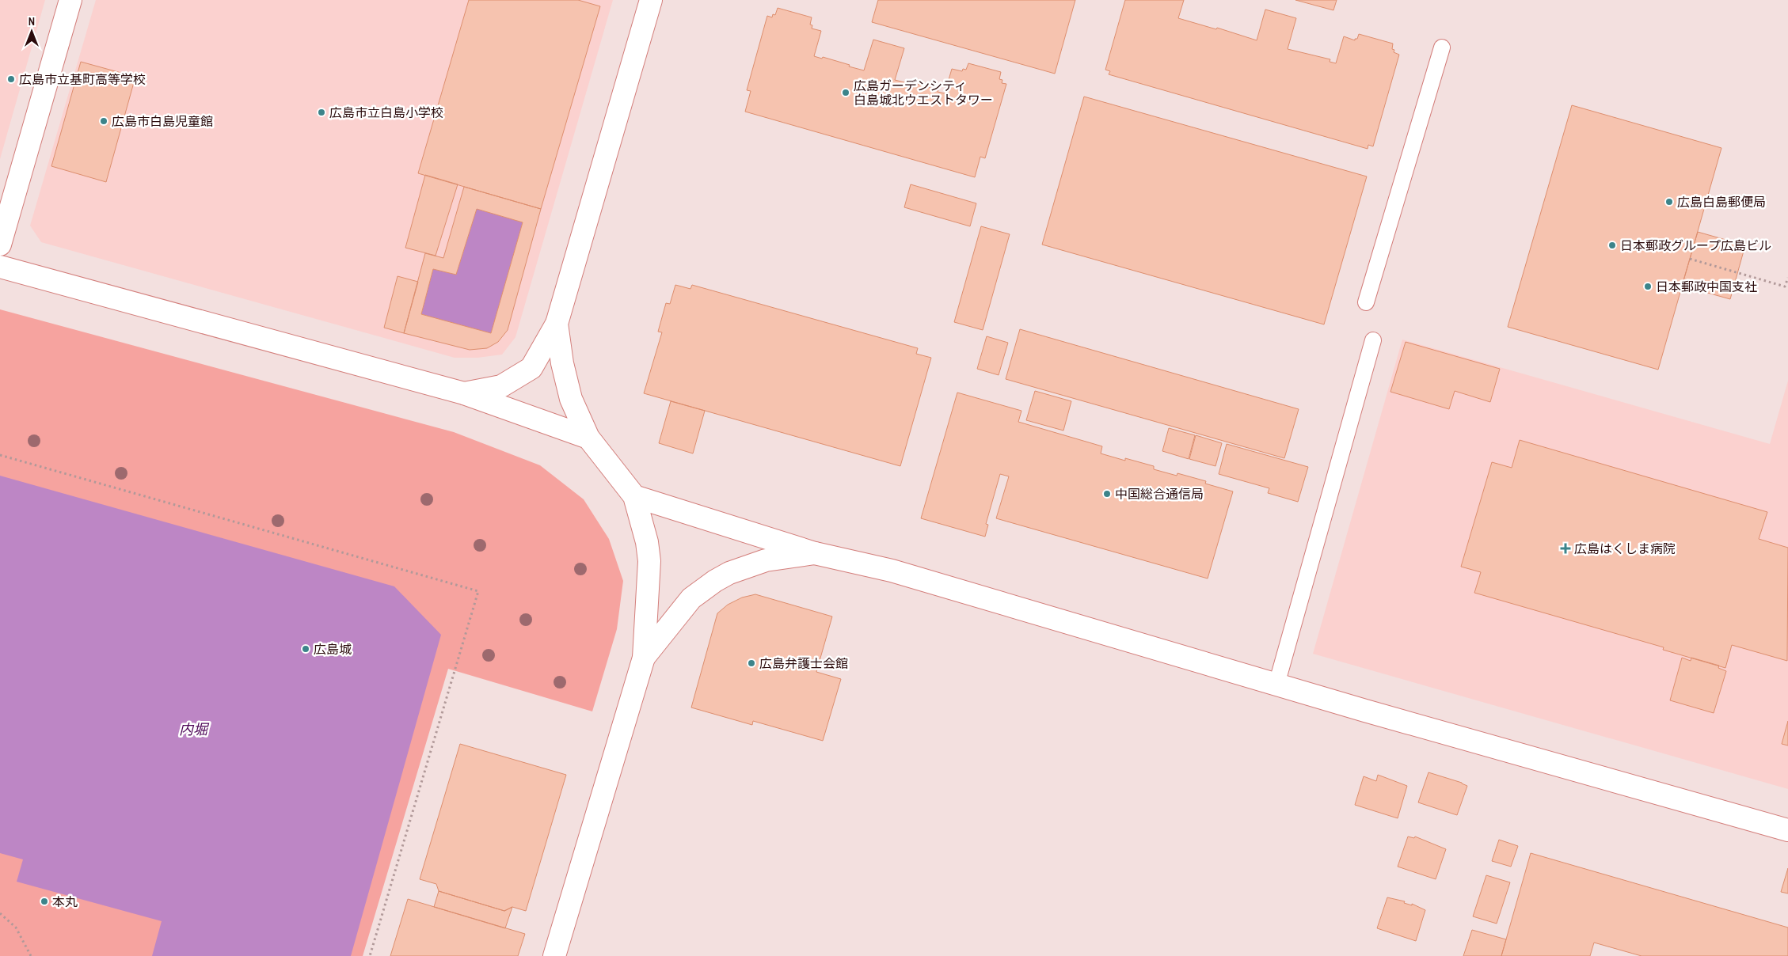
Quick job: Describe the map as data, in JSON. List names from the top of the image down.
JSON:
{
  "water": ["内堀"],
  "places": {
    "other": [
      "広島市立基町高等学校",
      "広島ガーデンシティ 白島城北ウエストタワー",
      "広島市立白島小学校",
      "広島市白島児童館",
      "広島白島郵便局",
      "日本郵政グループ広島ビル",
      "日本郵政中国支社",
      "中国総合通信局",
      "広島城",
      "広島弁護士会館",
      "本丸"
    ],
    "health": ["広島はくしま病院"]
  },
  "north": "top"
}
